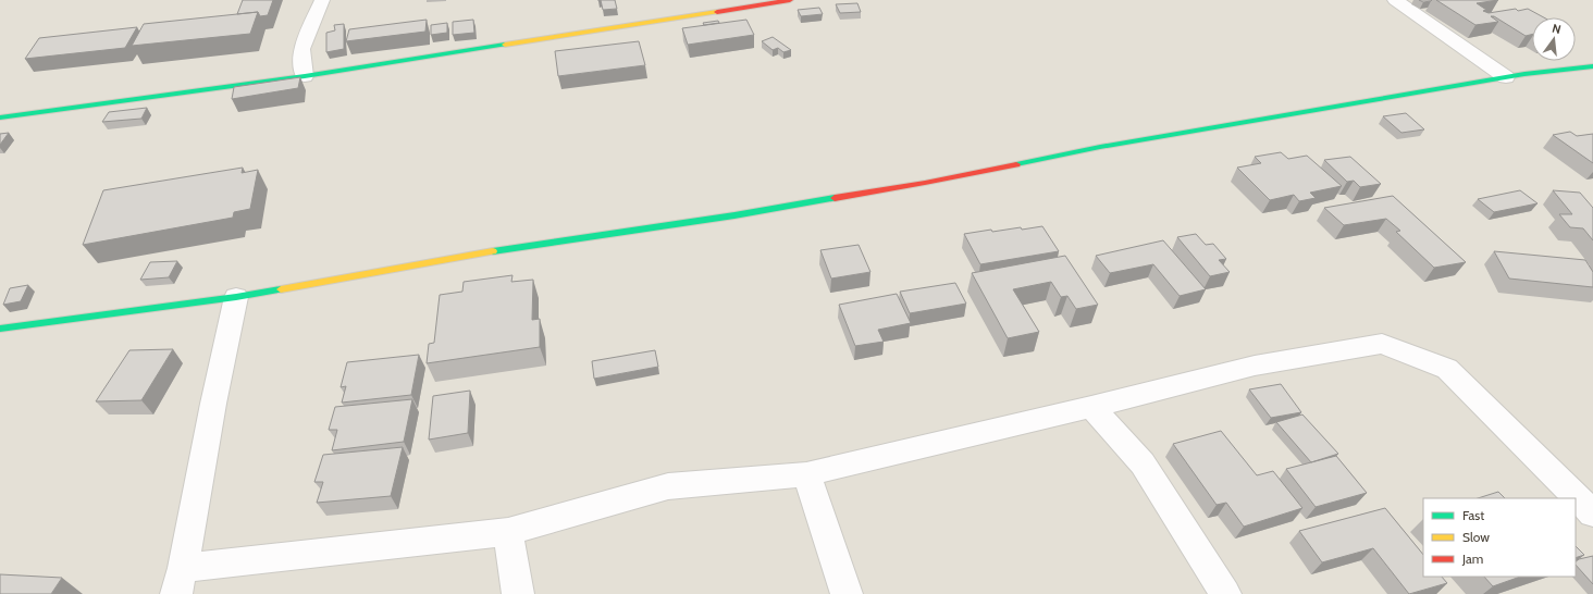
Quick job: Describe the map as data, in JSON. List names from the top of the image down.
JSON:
{
  "legend": ["Fast", "Slow", "Jam"],
  "north": "top"
}
